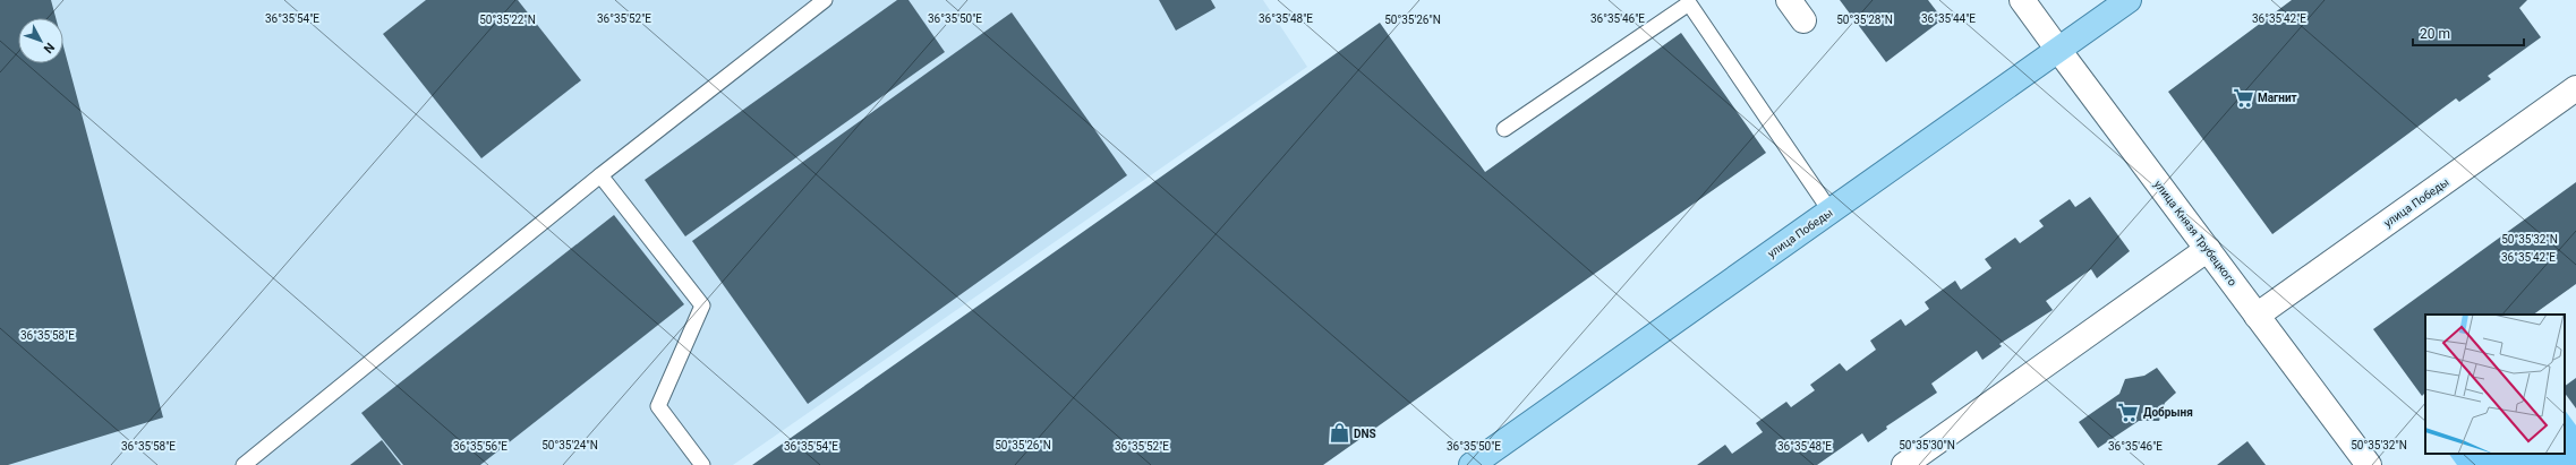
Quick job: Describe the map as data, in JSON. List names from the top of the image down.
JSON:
{
  "streets": {
    "main road": ["улица Победы"],
    "street": ["улица Князя Трубецкого"]
  },
  "crossings": [
    ["улица Победы", "улица Князя Трубецкого"]
  ],
  "places": {
    "supermarket": ["Магнит", "Добрыня"],
    "shop": ["DNS"]
  },
  "scale_bar": "20 m",
  "north": "bottom right",
  "coordinates": [
    "36°35'48\"E",
    "36°35'44\"E",
    "36°35'54\"E",
    "36°35'52\"E",
    "36°35'50\"E",
    "36°35'46\"E",
    "36°35'42\"E",
    "50°35'22\"N",
    "50°35'26\"N",
    "50°35'28\"N",
    "50°35'32\"N",
    "36°35'58\"E",
    "50°35'24\"N",
    "50°35'30\"N",
    "36°35'56\"E"
  ]
}
